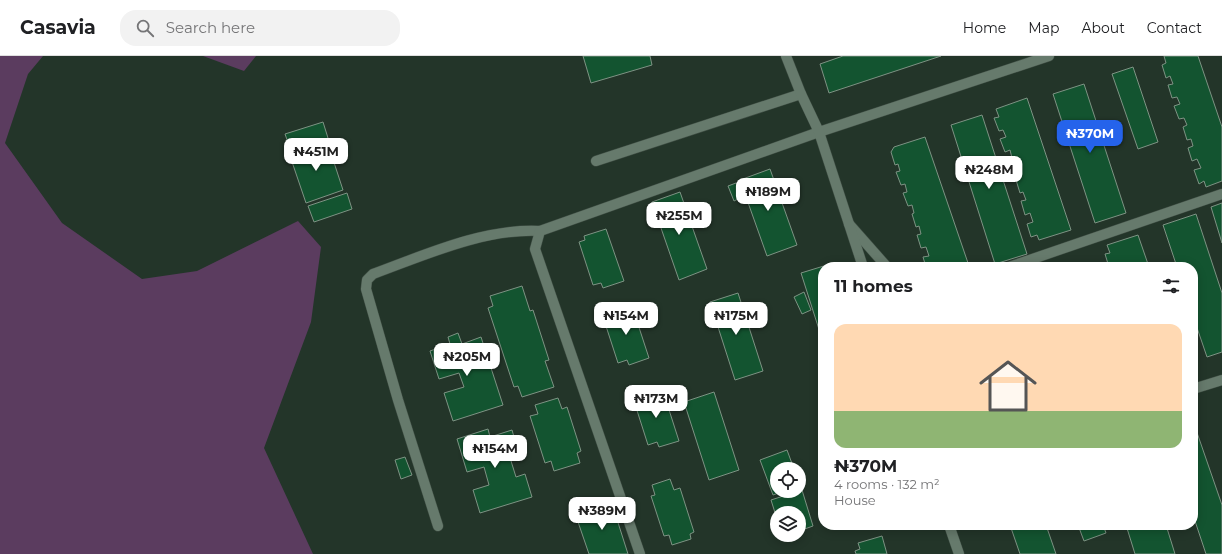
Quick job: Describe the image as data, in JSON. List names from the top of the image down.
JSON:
{
  "page": {
    "header": "Casavia",
    "search": "Search here",
    "nav": [
      "Home",
      "Map",
      "About",
      "Contact"
    ],
    "price": [
      "₦370M",
      "₦451M",
      "₦248M",
      "₦189M",
      "₦255M",
      "₦154M",
      "₦175M",
      "₦205M",
      "₦173M",
      "₦154M",
      "₦389M"
    ],
    "heading": "11 homes",
    "list": [
      {
        "name": "₦370M",
        "note": "4 rooms · 132 m² · House"
      }
    ]
  }
}
